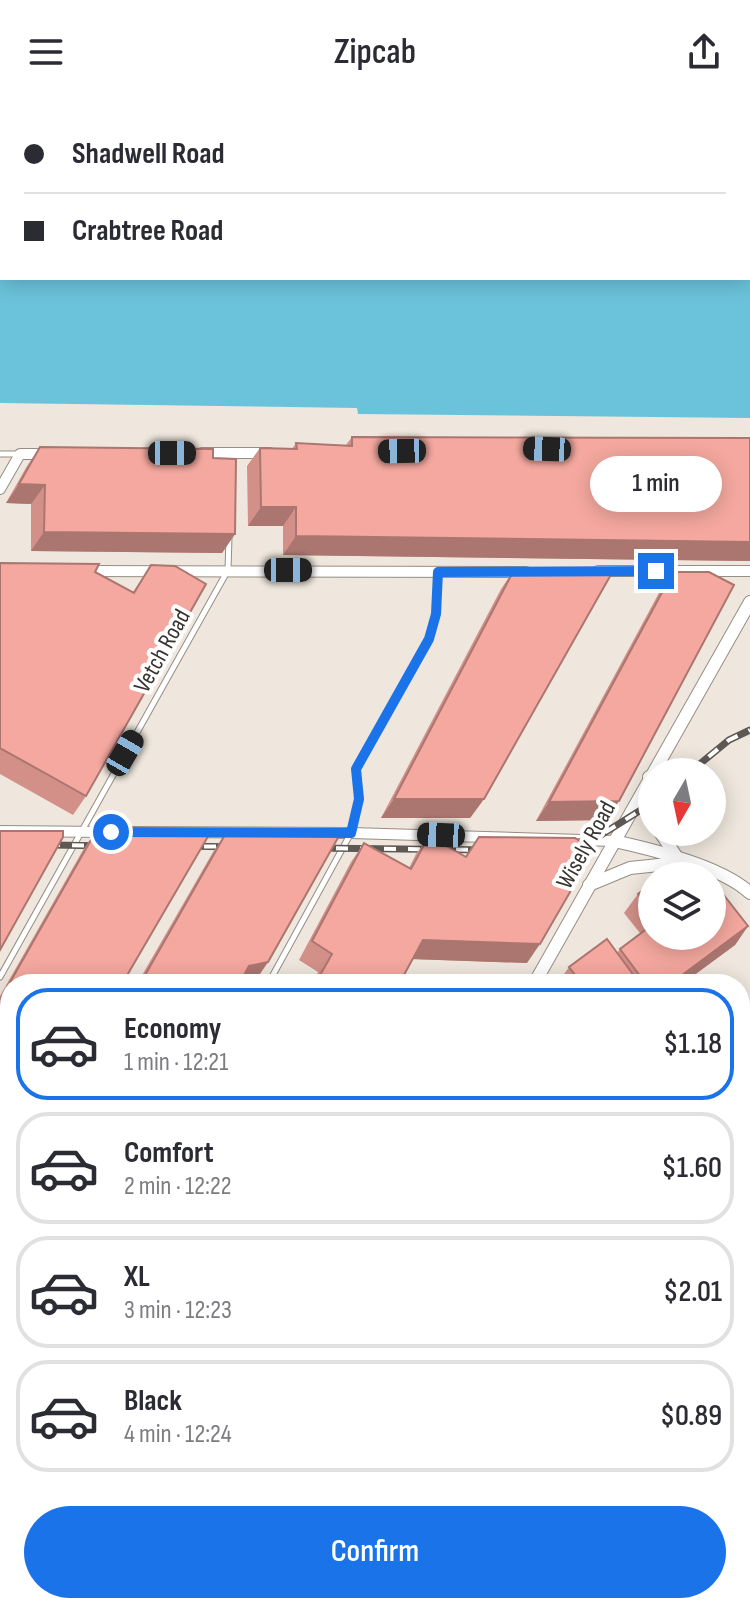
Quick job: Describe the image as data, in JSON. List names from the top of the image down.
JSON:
{
  "streets": {
    "street": ["Wisely Road"],
    "lane": ["Vetch Road"]
  },
  "north": "bottom",
  "page": {
    "header": "Zipcab",
    "banner": ["Shadwell Road", "Crabtree Road"],
    "bubble": "1 min",
    "list": [
      {
        "name": "Economy",
        "note": "1 min · 12:21",
        "value": "$1.18"
      },
      {
        "name": "Comfort",
        "note": "2 min · 12:22",
        "value": "$1.60"
      },
      {
        "name": "XL",
        "note": "3 min · 12:23",
        "value": "$2.01"
      },
      {
        "name": "Black",
        "note": "4 min · 12:24",
        "value": "$0.89"
      }
    ],
    "buttons": "Confirm"
  }
}
